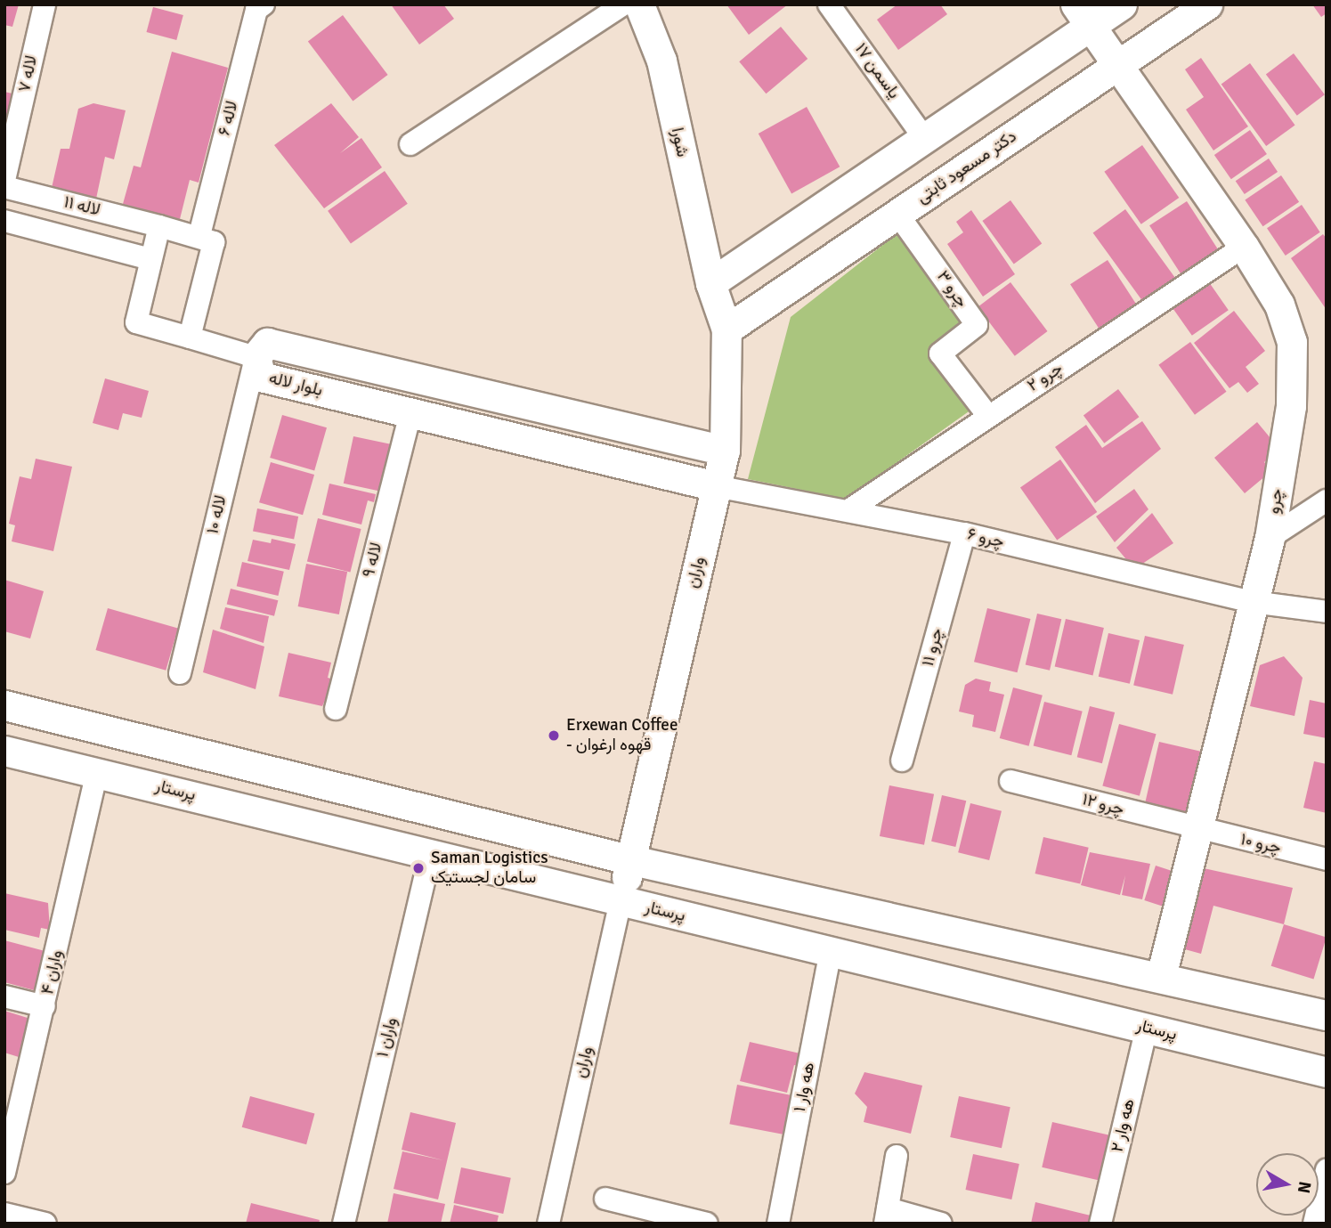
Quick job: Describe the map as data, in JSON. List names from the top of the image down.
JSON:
{
  "streets": {
    "street": [
      "یاسمن ۱۷",
      "لاله ۷",
      "لاله ۶",
      "شورا",
      "دکتر مسعود ثابتی",
      "لاله ۱۱",
      "چرو ۳",
      "چرو ۲",
      "بلوار لاله",
      "چرو",
      "لاله ۱۰",
      "چرو ۶",
      "لاله ۹",
      "واران",
      "چرو ۱۱",
      "پرستار",
      "چرو ۱۲",
      "چرو ۱۰",
      "واران ۴",
      "واران ۱",
      "هه وار ۱",
      "هه وار ۲"
    ]
  },
  "crossings": [
    ["لاله ۶", "لاله ۱۱"],
    ["شورا", "واران"],
    ["دکتر مسعود ثابتی", "چرو ۳"],
    ["دکتر مسعود ثابتی", "چرو"],
    ["دکتر مسعود ثابتی", "واران"],
    ["چرو ۳", "چرو ۲"],
    ["چرو ۲", "چرو"],
    ["چرو ۲", "چرو ۶"],
    ["بلوار لاله", "لاله ۱۰"],
    ["بلوار لاله", "چرو ۶"],
    ["بلوار لاله", "لاله ۹"],
    ["بلوار لاله", "واران"],
    ["چرو", "چرو ۶"],
    ["چرو", "چرو ۱۲"],
    ["چرو", "چرو ۱۰"],
    ["چرو ۶", "واران"],
    ["چرو ۶", "چرو ۱۱"],
    ["واران", "پرستار"],
    ["پرستار", "واران ۴"],
    ["پرستار", "واران ۱"],
    ["پرستار", "هه وار ۱"],
    ["پرستار", "هه وار ۲"],
    ["چرو ۱۲", "چرو ۱۰"]
  ],
  "places": ["Erxewan Coffee - قهوه ارغوان", "Saman Logistics سامان لجستیک"],
  "north": "right"
}
